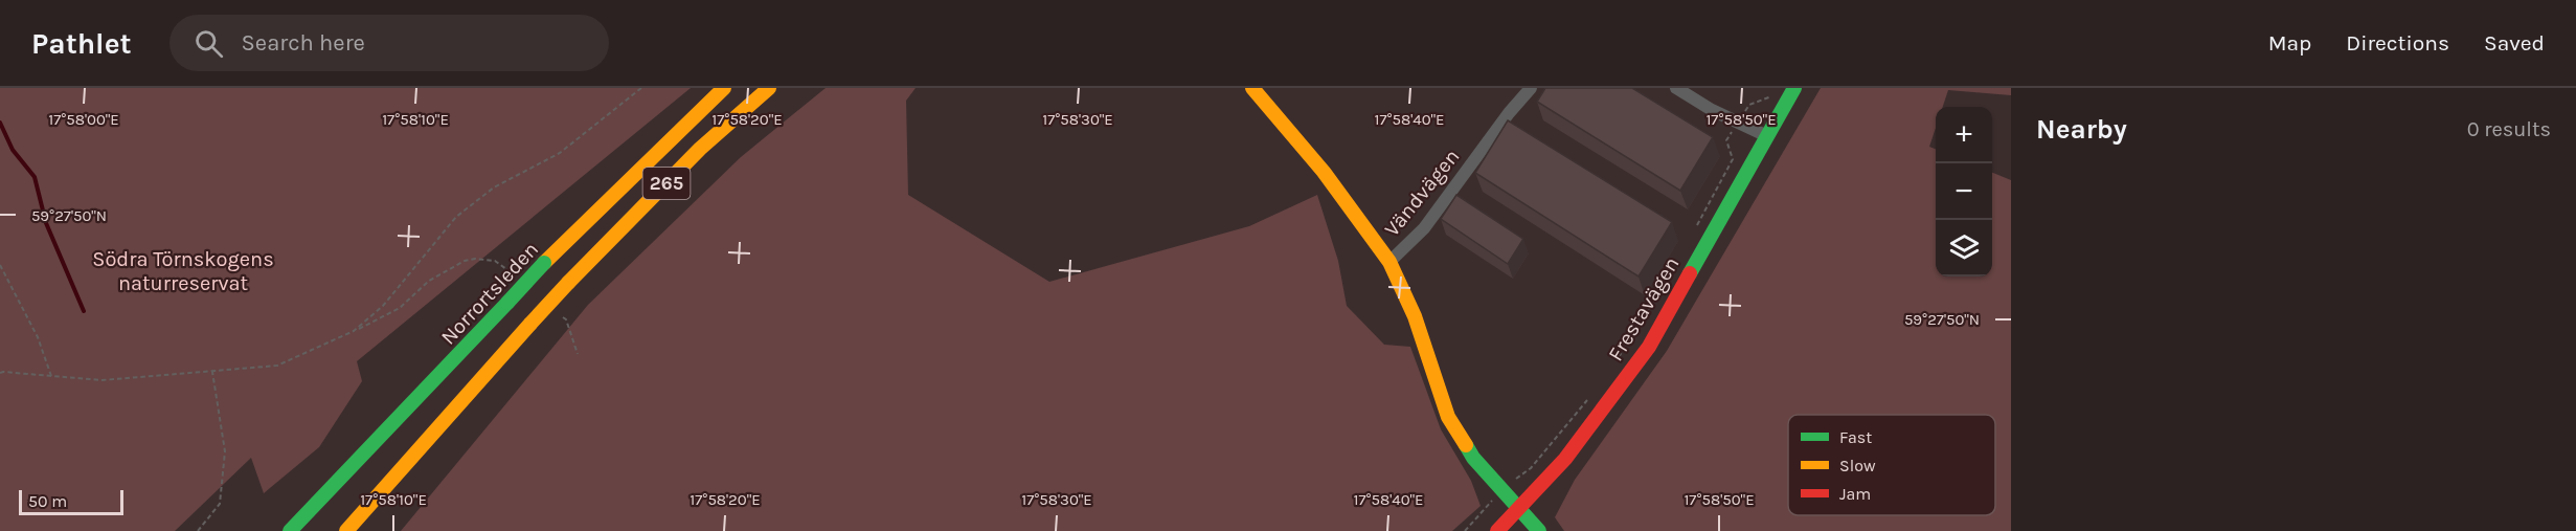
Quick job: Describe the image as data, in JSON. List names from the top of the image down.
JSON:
{
  "streets": {
    "main road": ["265", "Norrortsleden", "Frestavägen"],
    "street": ["Vändvägen"]
  },
  "parks": ["Södra Törnskogens naturreservat"],
  "legend": ["Fast", "Slow", "Jam"],
  "scale_bar": "50 m",
  "page": {
    "header": "Pathlet",
    "search": "Search here",
    "nav": ["Map", "Directions", "Saved"],
    "heading": ["Nearby", "0 results"],
    "map_buttons": ["+", "−"],
    "scale": "50 m"
  },
  "coordinates": [
    "17°58'00\"E",
    "17°58'10\"E",
    "17°58'20\"E",
    "17°58'30\"E",
    "17°58'40\"E",
    "17°58'50\"E",
    "59°27'50\"N"
  ]
}
